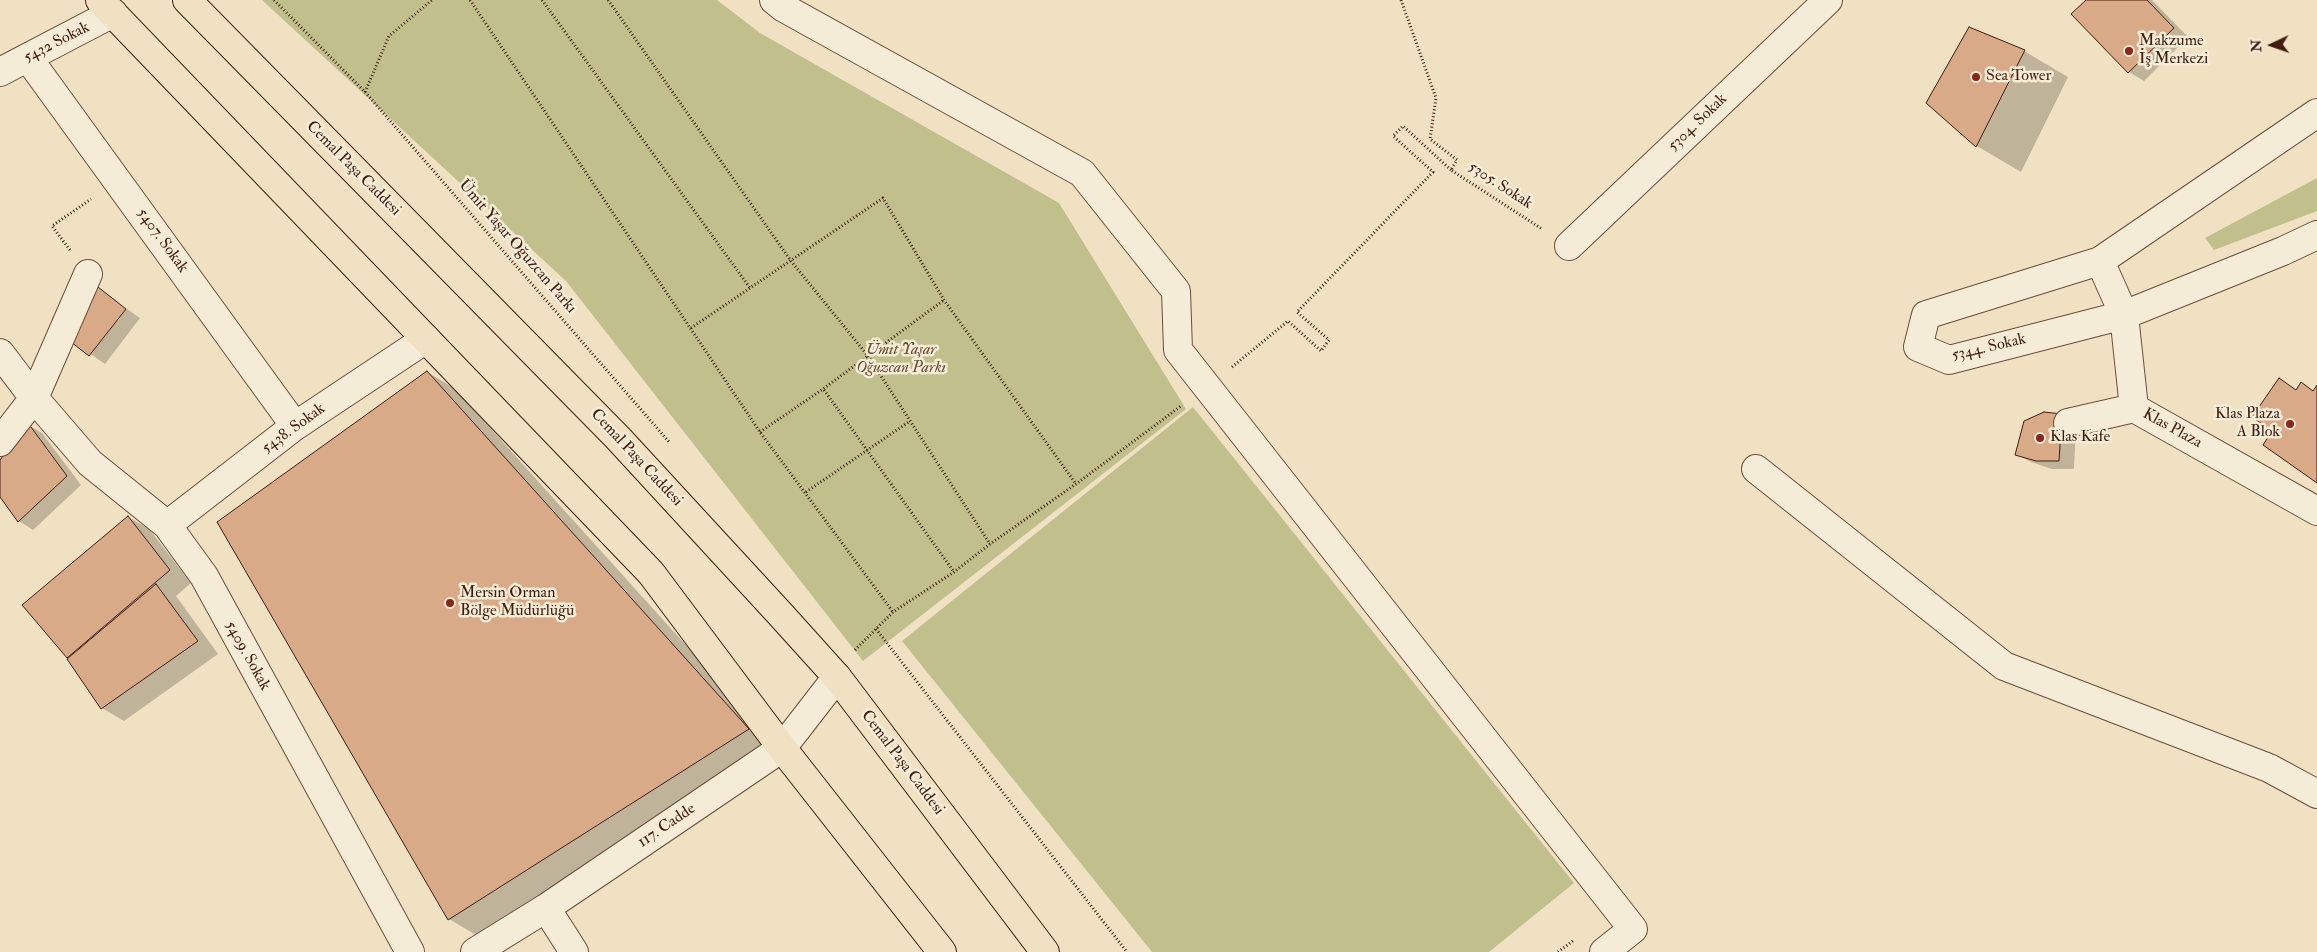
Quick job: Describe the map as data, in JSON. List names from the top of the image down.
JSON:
{
  "streets": {
    "main road": ["Cemal Paşa Caddesi"],
    "street": [
      "5432 Sokak",
      "5304. Sokak",
      "5407. Sokak",
      "5344. Sokak",
      "5438. Sokak",
      "Klas Plaza",
      "5409. Sokak",
      "117. Cadde"
    ],
    "path": ["5305. Sokak", "Ümit Yaşar Oğuzcan Parkı"]
  },
  "crossings": [
    ["5432 Sokak", "5407. Sokak"],
    ["5304. Sokak", "5305. Sokak"],
    ["Cemal Paşa Caddesi", "117. Cadde"],
    ["5407. Sokak", "5438. Sokak"],
    ["5344. Sokak", "Klas Plaza"],
    ["5438. Sokak", "5409. Sokak"]
  ],
  "parks": ["Ümit Yaşar Oğuzcan Parkı"],
  "places": [
    "Makzume İş Merkezi",
    "Sea Tower",
    "Klas Plaza A Blok",
    "Klas Kafe",
    "Mersin Orman Bölge Müdürlüğü"
  ],
  "north": "left"
}
